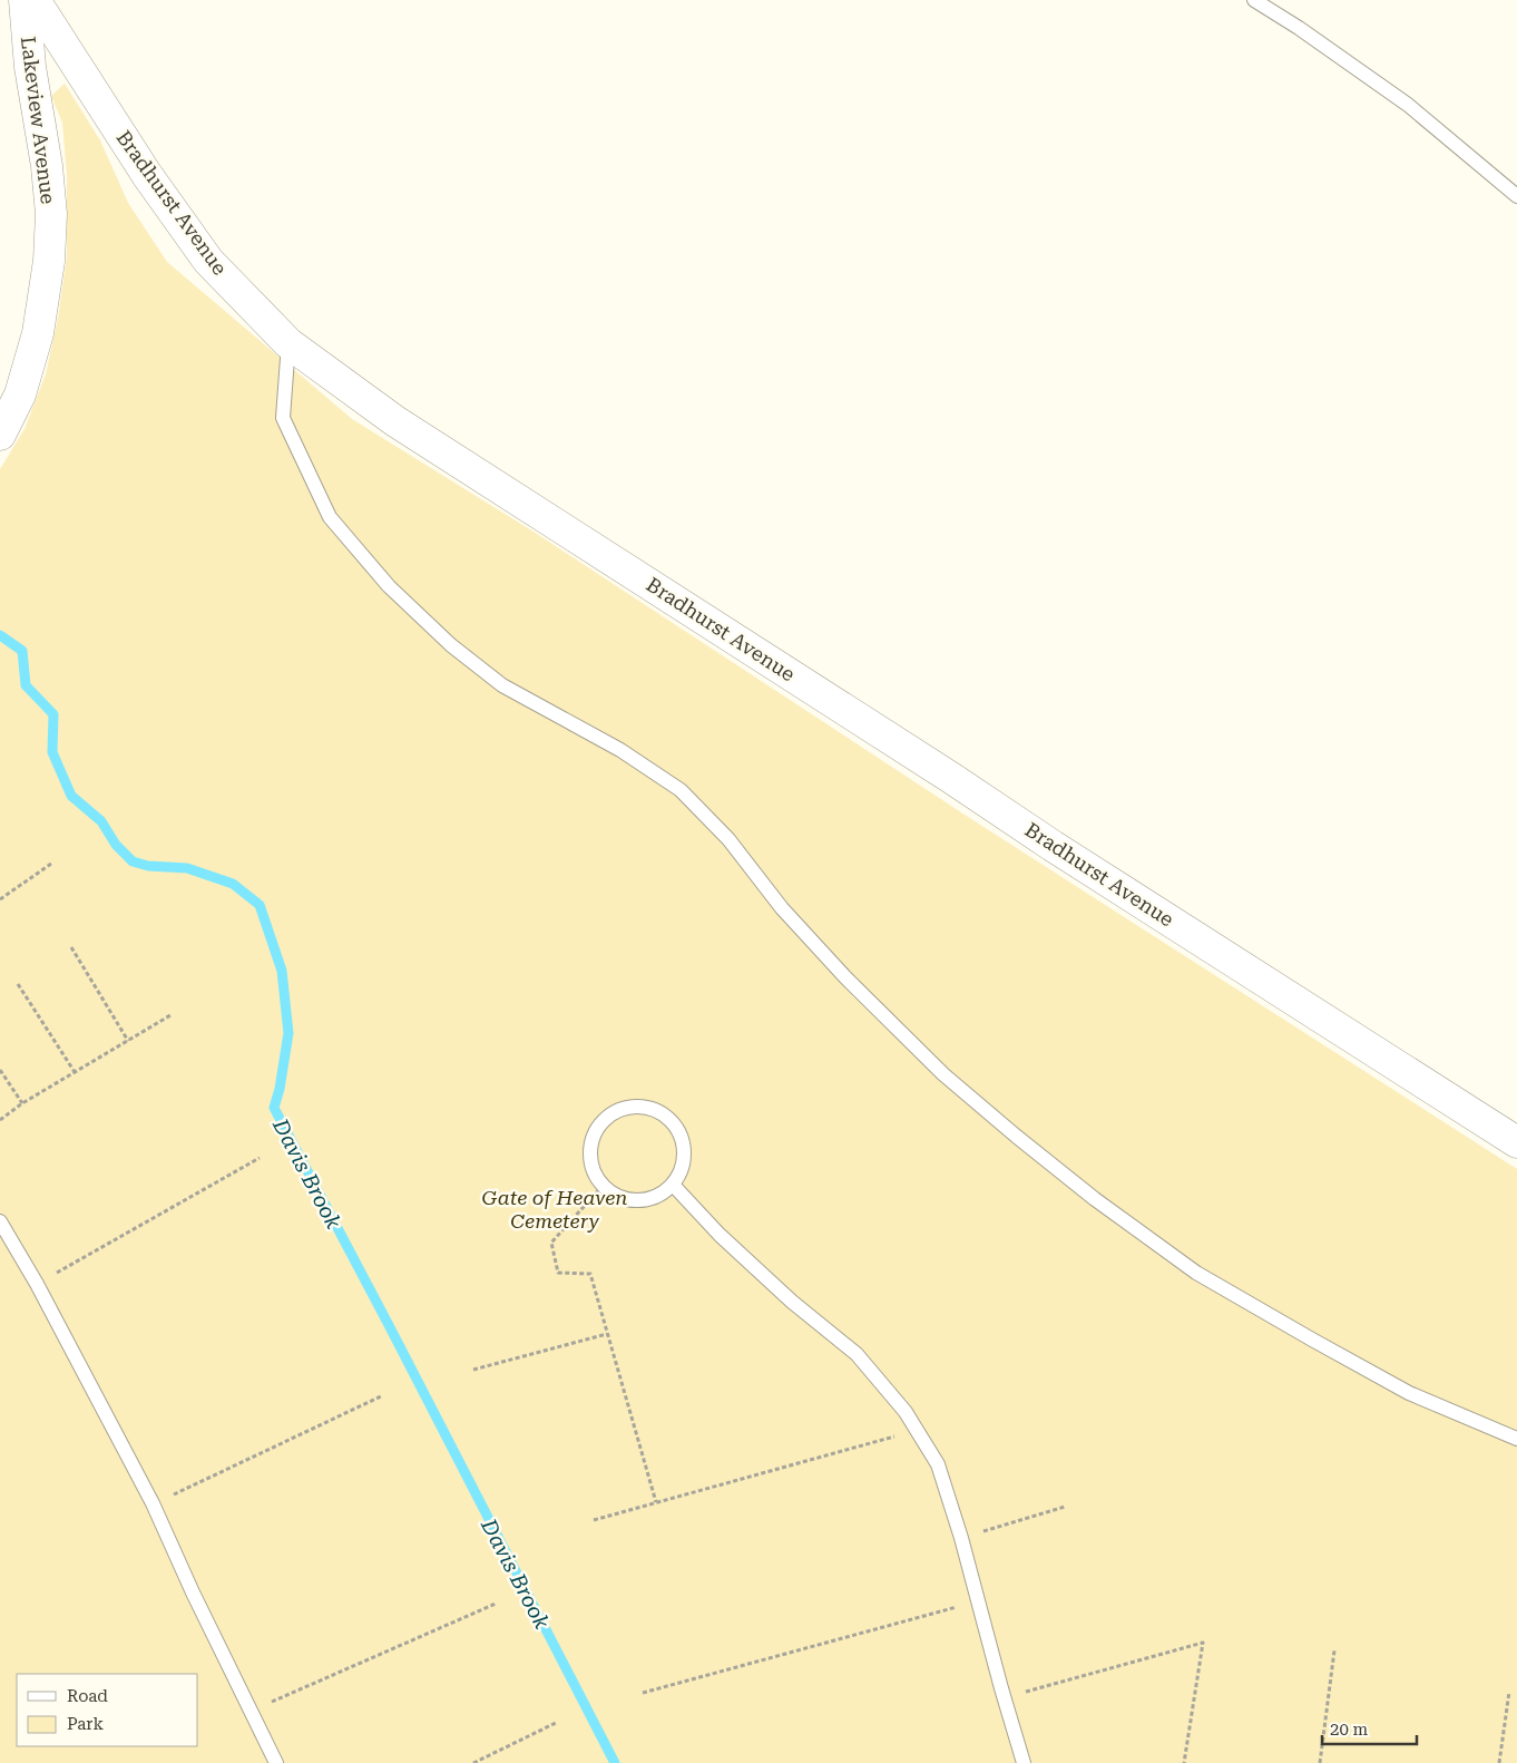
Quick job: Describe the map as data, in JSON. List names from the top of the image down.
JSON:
{
  "streets": {
    "main road": ["Lakeview Avenue", "Bradhurst Avenue"]
  },
  "water": ["Davis Brook"],
  "parks": ["Gate of Heaven Cemetery"],
  "legend": ["Road", "Park"],
  "scale_bar": "20 m"
}
